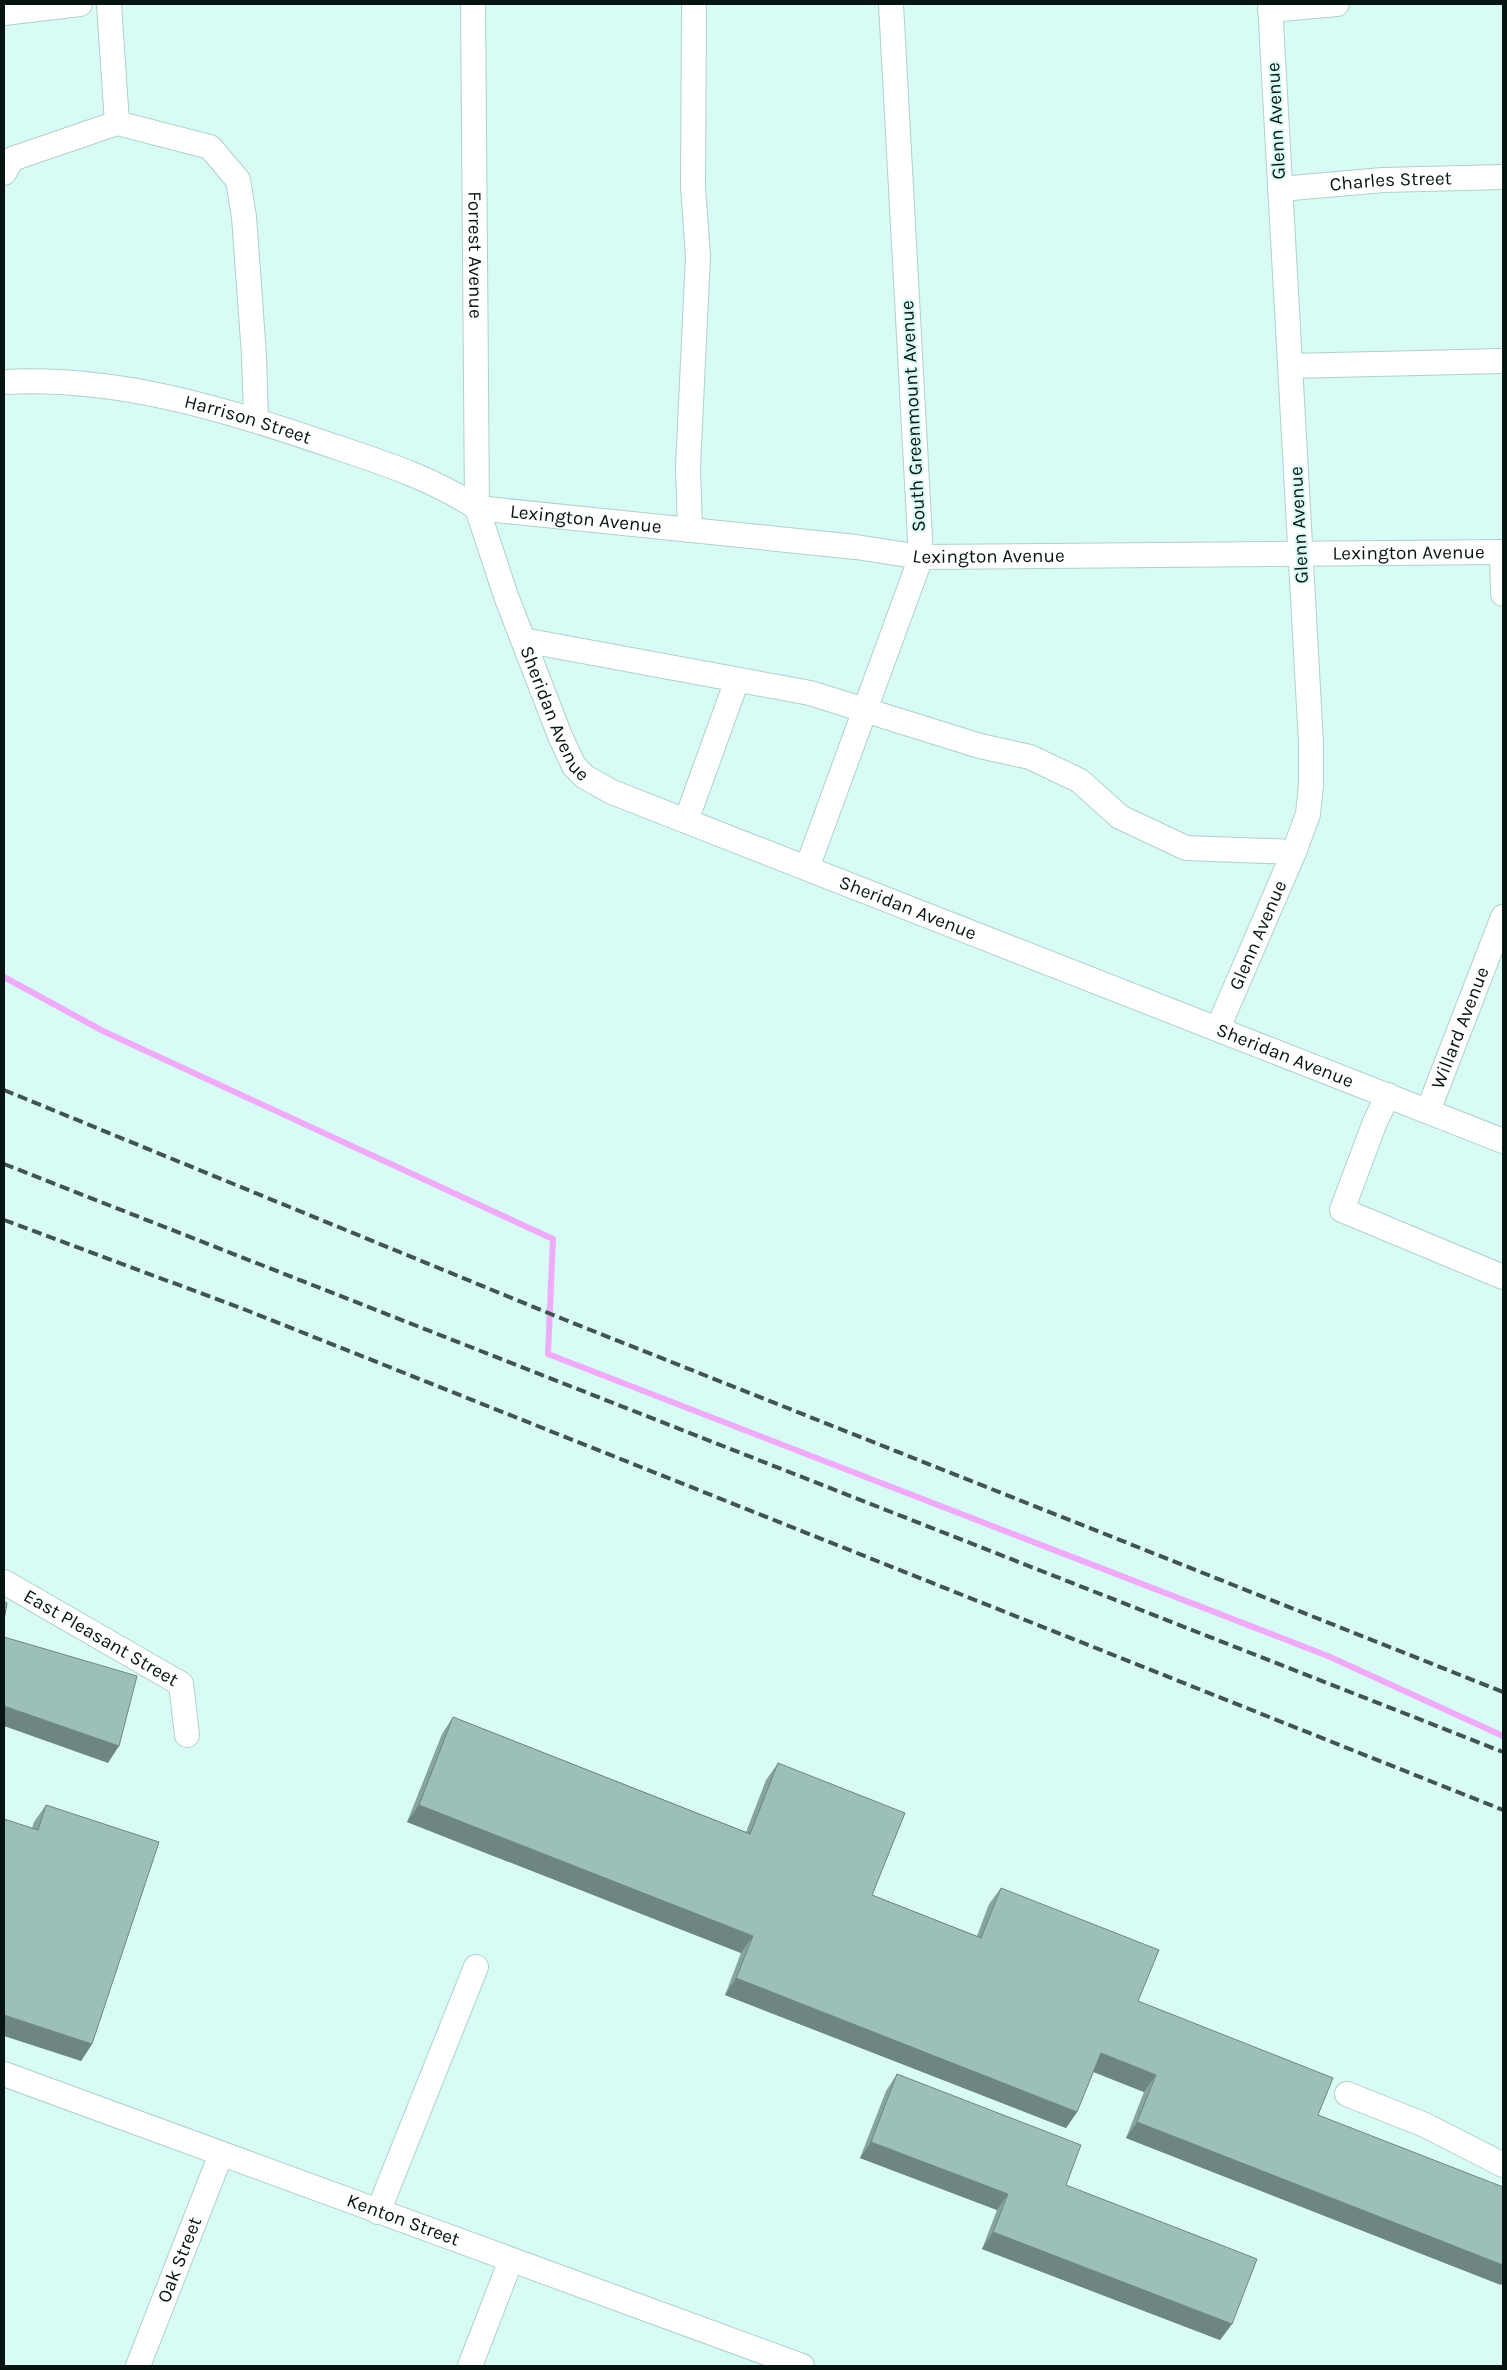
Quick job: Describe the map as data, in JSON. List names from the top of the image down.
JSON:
{
  "streets": {
    "street": [
      "Glenn Avenue",
      "Charles Street",
      "Forrest Avenue",
      "South Greenmount Avenue",
      "Harrison Street",
      "Lexington Avenue",
      "Sheridan Avenue",
      "Willard Avenue",
      "East Pleasant Street",
      "Kenton Street",
      "Oak Street"
    ]
  },
  "crossings": [
    ["Glenn Avenue", "Charles Street"],
    ["Glenn Avenue", "Lexington Avenue"],
    ["Glenn Avenue", "Sheridan Avenue"],
    ["Forrest Avenue", "Harrison Street"],
    ["Forrest Avenue", "Lexington Avenue"],
    ["Forrest Avenue", "Sheridan Avenue"],
    ["South Greenmount Avenue", "Lexington Avenue"],
    ["South Greenmount Avenue", "Sheridan Avenue"],
    ["Harrison Street", "Lexington Avenue"],
    ["Harrison Street", "Sheridan Avenue"],
    ["Lexington Avenue", "Sheridan Avenue"],
    ["Sheridan Avenue", "Willard Avenue"],
    ["Kenton Street", "Oak Street"]
  ]
}
